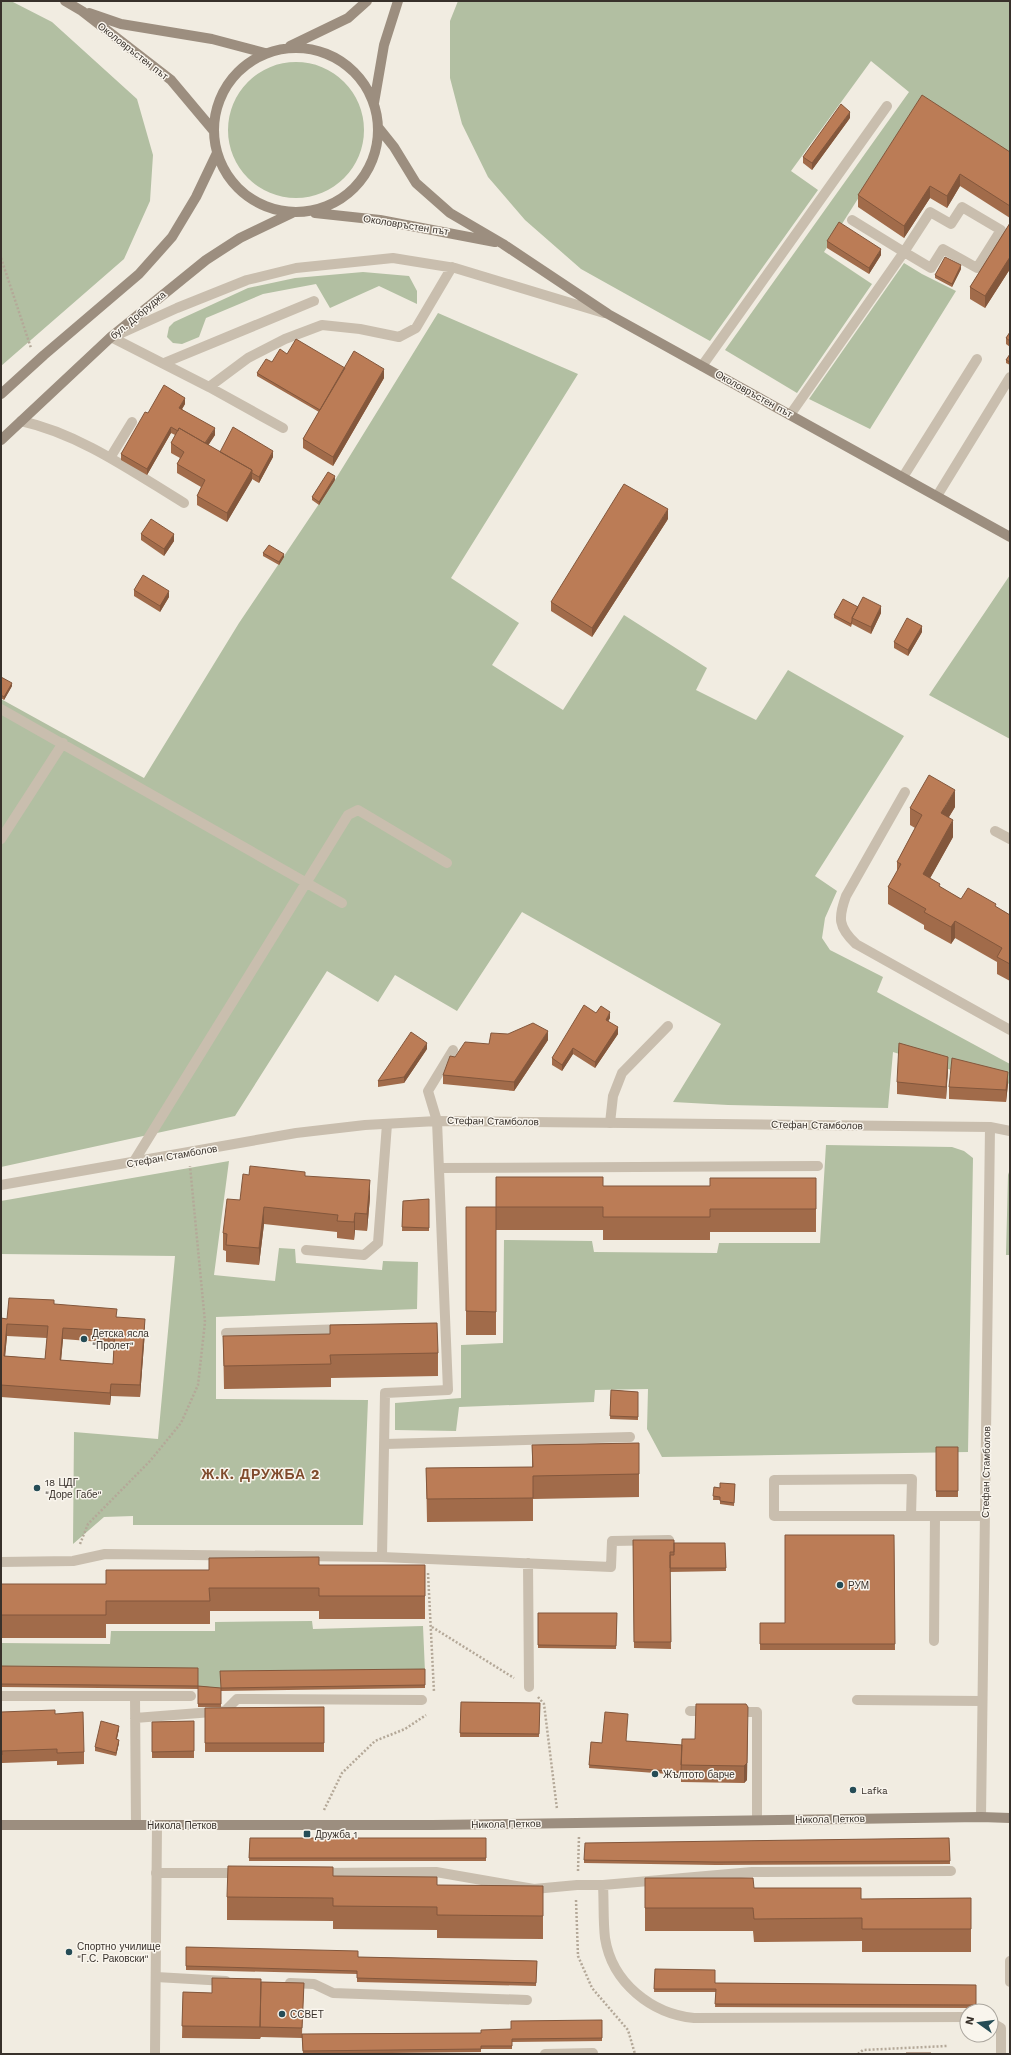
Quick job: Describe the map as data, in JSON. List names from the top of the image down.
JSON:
{
  "streets": {
    "main road": ["Околовръстен път", "бул. Добруджа", "Никола Петков"],
    "street": ["Стефан Стамболов"]
  },
  "crossings": [
    ["Стефан Стамболов", "Никола Петков"]
  ],
  "districts": ["Ж.К. ДРУЖБА 2"],
  "places": {
    "other": [
      "Детска ясла \"Пролет\"",
      "18 ЦДГ \"Доре Габе\"",
      "РУМ",
      "Жълтото барче",
      "Lafka",
      "Спортно училище \"Г.С. Раковски\"",
      "ССВЕТ"
    ],
    "transit": ["Дружба 1"]
  },
  "north": "left"
}
